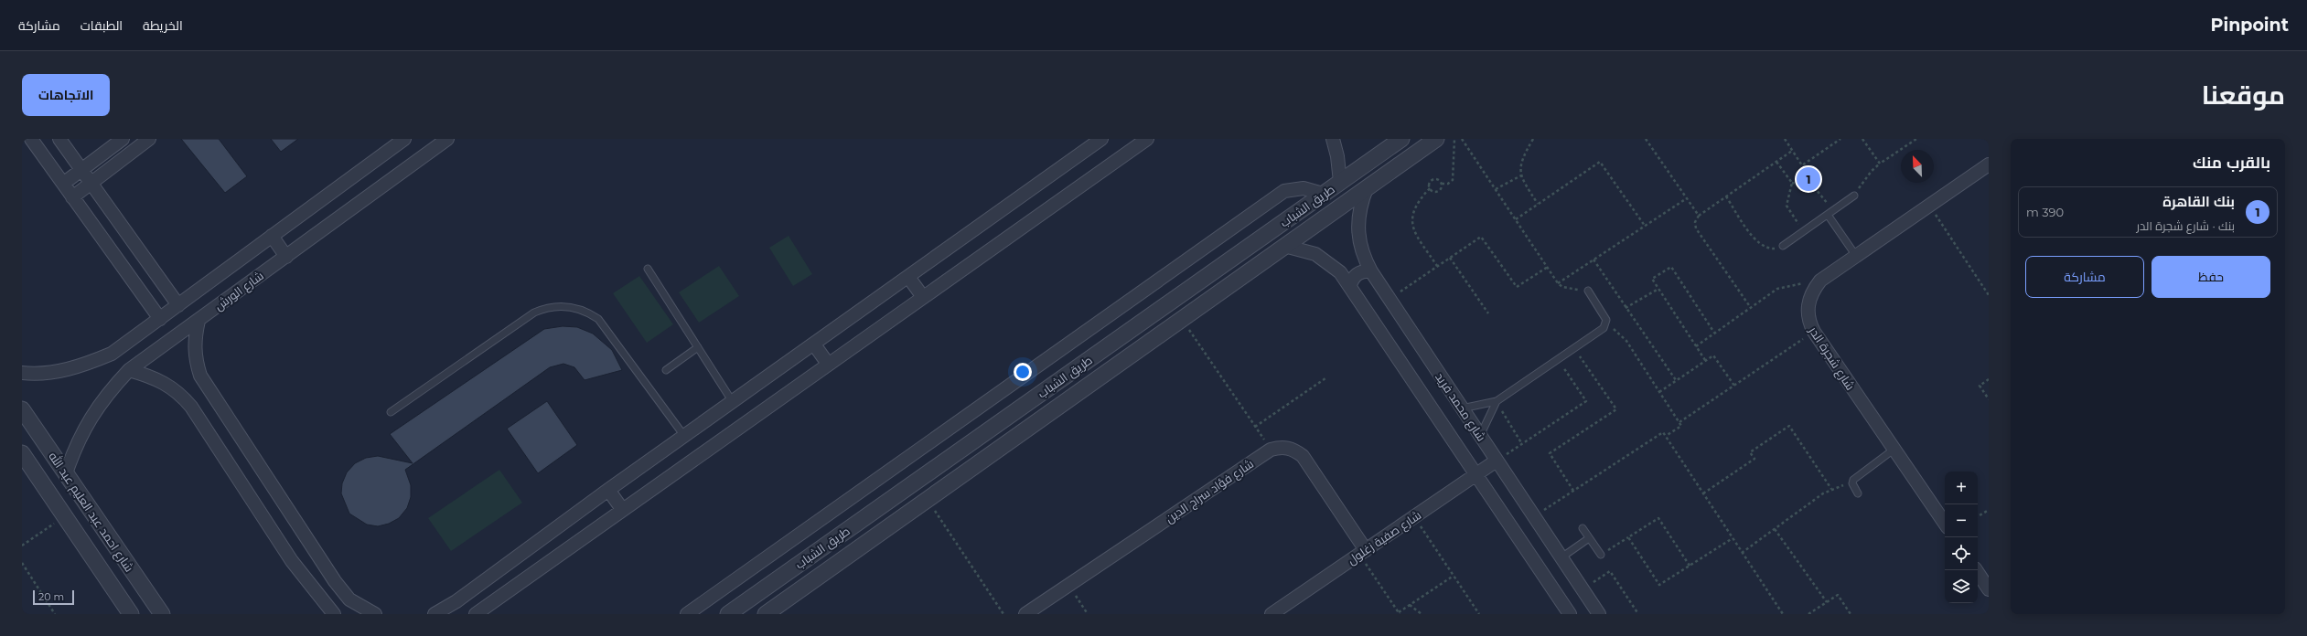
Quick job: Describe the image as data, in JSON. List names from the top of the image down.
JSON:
{
  "streets": {
    "street": [
      "طريق الشباب",
      "شارع الورش",
      "شارع شجرة الدر",
      "شارع محمد فريد",
      "شارع فؤاد سراج الدين",
      "شارع احمد عبد العليم عبد الله",
      "شارع صفية زغلول"
    ]
  },
  "crossings": [
    ["طريق الشباب", "شارع محمد فريد"],
    ["شارع الورش", "شارع احمد عبد العليم عبد الله"],
    ["شارع محمد فريد", "شارع صفية زغلول"],
    ["شارع فؤاد سراج الدين", "شارع صفية زغلول"]
  ],
  "scale_bar": "20 m",
  "north": "top left",
  "page": {
    "header": "Pinpoint",
    "nav": ["الخريطة", "الطبقات", "مشاركة"],
    "title": "موقعنا",
    "buttons": [
      "الاتجاهات",
      ["حفظ", "مشاركة"]
    ],
    "heading": "بالقرب منك",
    "pins": "1",
    "list": [
      {
        "mark": "1",
        "name": "بنك القاهرة",
        "note": "بنك · شارع شجرة الدر",
        "value": "390 m"
      }
    ],
    "map_buttons": ["+", "−"],
    "scale": "20 m"
  }
}
